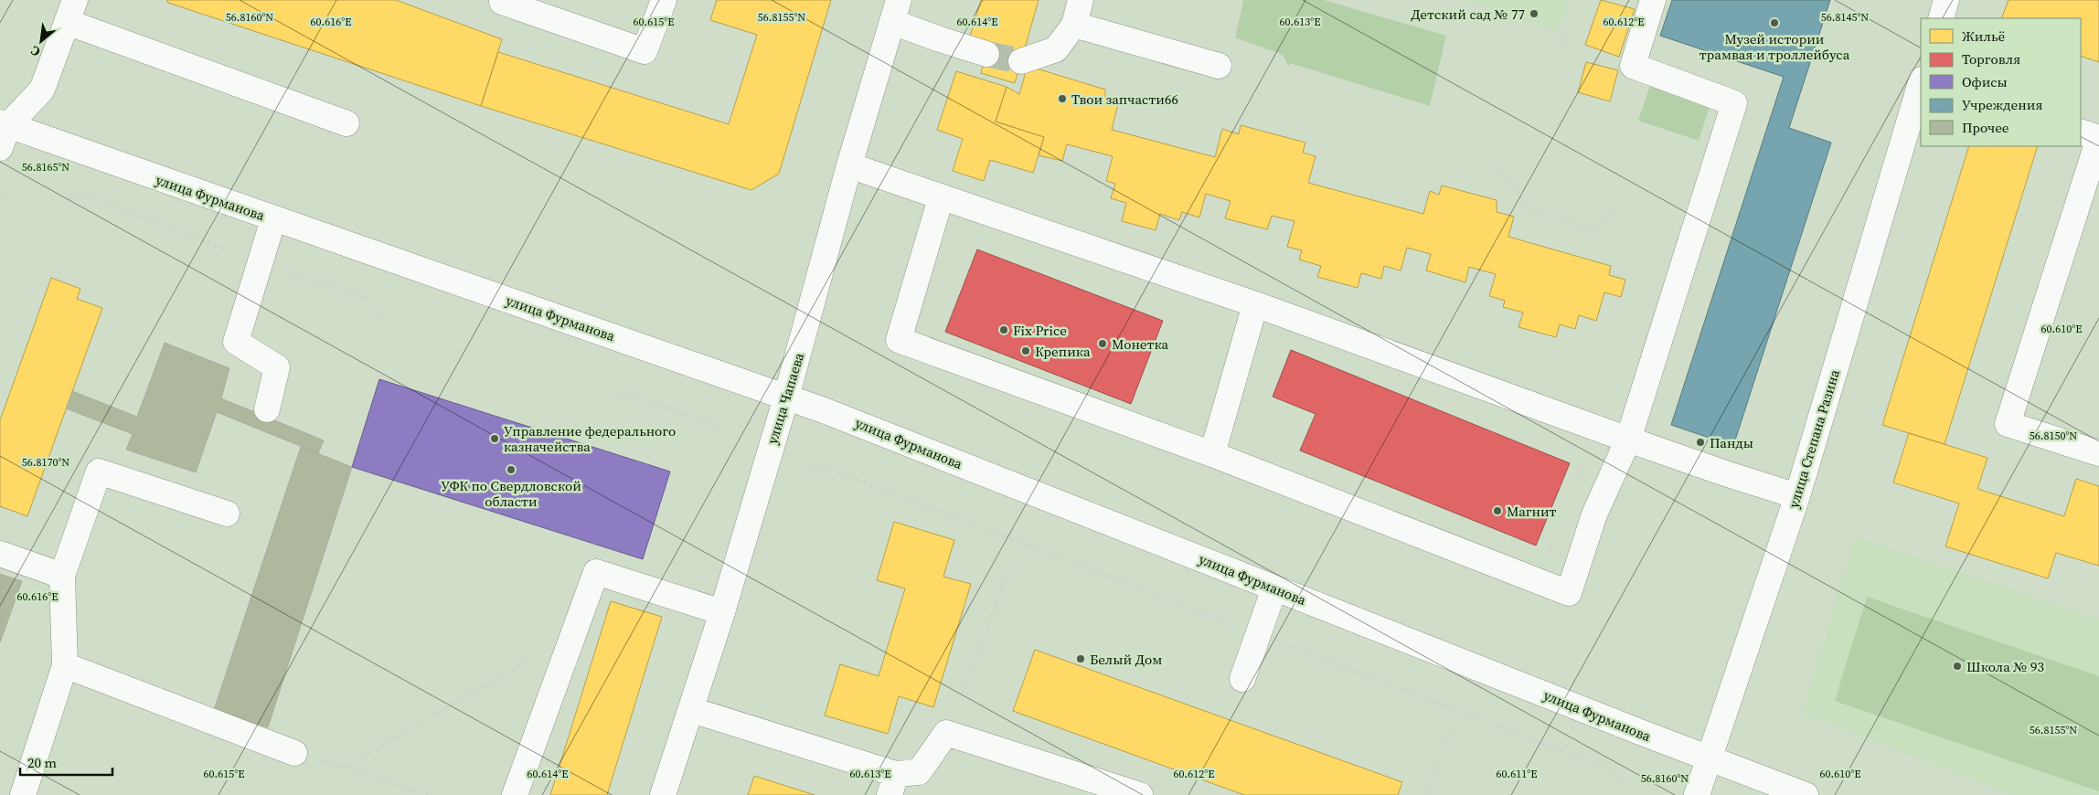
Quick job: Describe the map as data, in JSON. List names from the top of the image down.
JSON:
{
  "streets": {
    "main road": ["улица Фурманова", "улица Чапаева", "улица Степана Разина"]
  },
  "crossings": [
    ["улица Фурманова", "улица Чапаева"],
    ["улица Фурманова", "улица Степана Разина"]
  ],
  "places": [
    "Детский сад № 77",
    "Музей истории трамвая и троллейбуса",
    "Твои запчасти66",
    "Fix Price",
    "Монетка",
    "Крепика",
    "Управление федерального казначейства",
    "Панды",
    "УФК по Свердловской области",
    "Магнит",
    "Белый Дом",
    "Школа № 93"
  ],
  "legend": [
    "Жильё",
    "Торговля",
    "Офисы",
    "Учреждения",
    "Прочее"
  ],
  "scale_bar": "20 m",
  "north": "bottom left",
  "coordinates": [
    "56.8160°N",
    "56.8155°N",
    "56.8145°N",
    "60.616°E",
    "60.615°E",
    "60.614°E",
    "60.613°E",
    "60.612°E",
    "56.8165°N",
    "60.610°E",
    "56.8150°N",
    "56.8170°N",
    "60.611°E"
  ]
}
